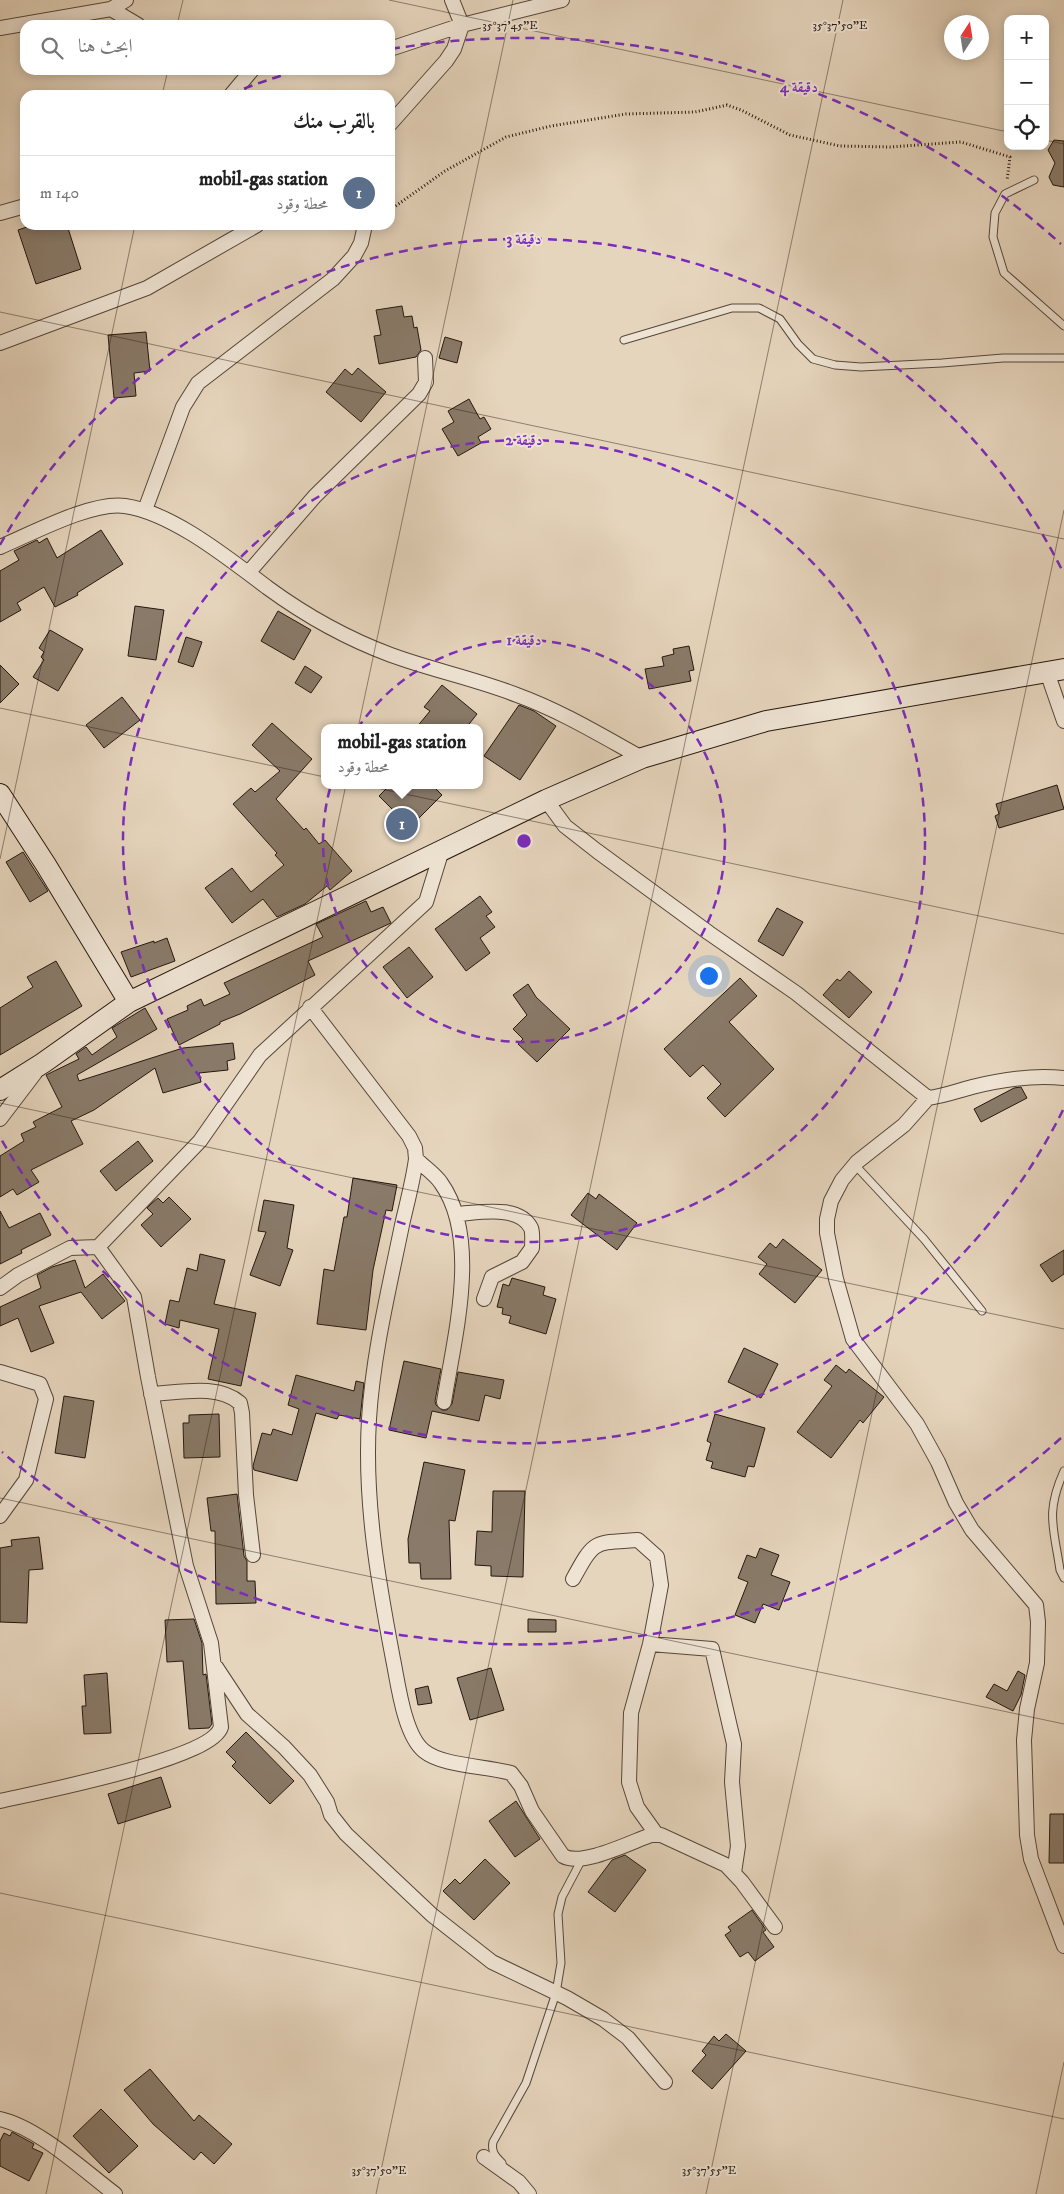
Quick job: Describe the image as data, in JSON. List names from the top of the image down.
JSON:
{
  "north": "top",
  "page": {
    "map_buttons": ["+", "−"],
    "search": "ابحث هنا",
    "heading": "بالقرب منك",
    "list": [
      {
        "mark": "1",
        "name": "mobil-gas station",
        "note": "محطة وقود",
        "value": "140 m"
      }
    ],
    "popup": ["mobil-gas station", "محطة وقود"],
    "pins": "1"
  },
  "coordinates": ["35°37'45\"E", "35°37'50\"E", "35°37'55\"E"],
  "rings": [
    "4 دقيقة",
    "3 دقيقة",
    "2 دقيقة",
    "1 دقيقة"
  ]
}
